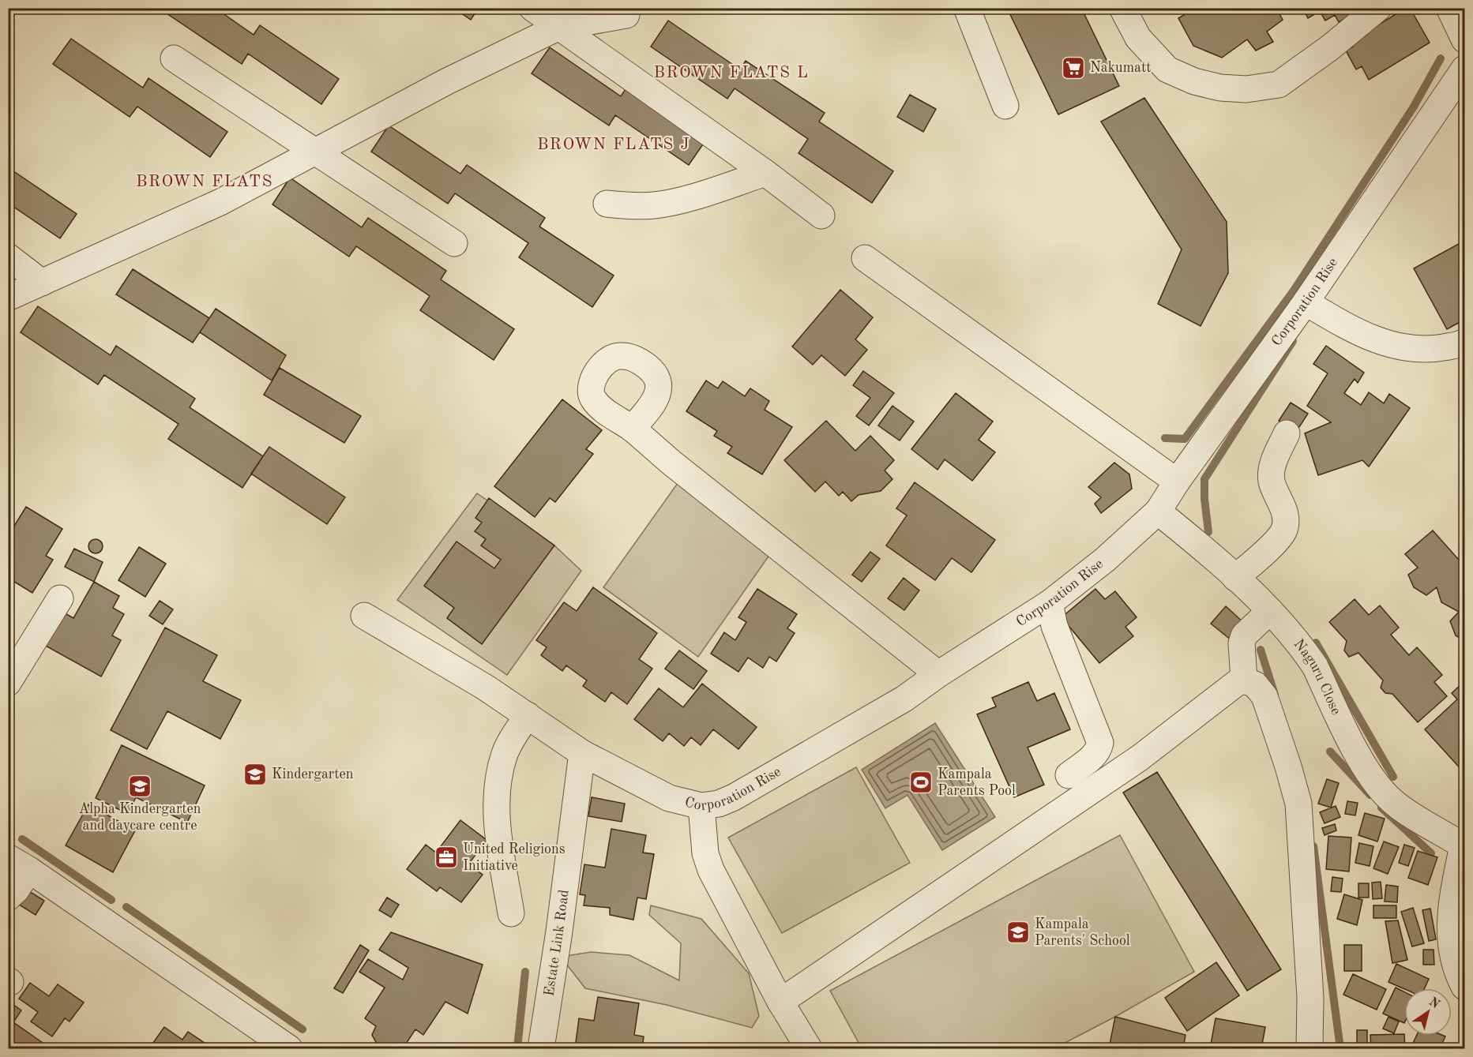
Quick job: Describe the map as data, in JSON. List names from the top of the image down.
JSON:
{
  "streets": {
    "street": ["Corporation Rise", "Naguru Close", "Estate Link Road"]
  },
  "crossings": [
    ["Corporation Rise", "Naguru Close"],
    ["Corporation Rise", "Estate Link Road"]
  ],
  "districts": ["BROWN FLATS L", "BROWN FLATS J", "BROWN FLATS"],
  "places": {
    "supermarket": ["Nakumatt"],
    "school or university": ["Kindergarten", "Alpha Kindergarten and daycare centre", "Kampala Parents' School"],
    "sports": ["Kampala Parents Pool"],
    "office": ["United Religions Initiative"]
  },
  "north": "top right"
}
